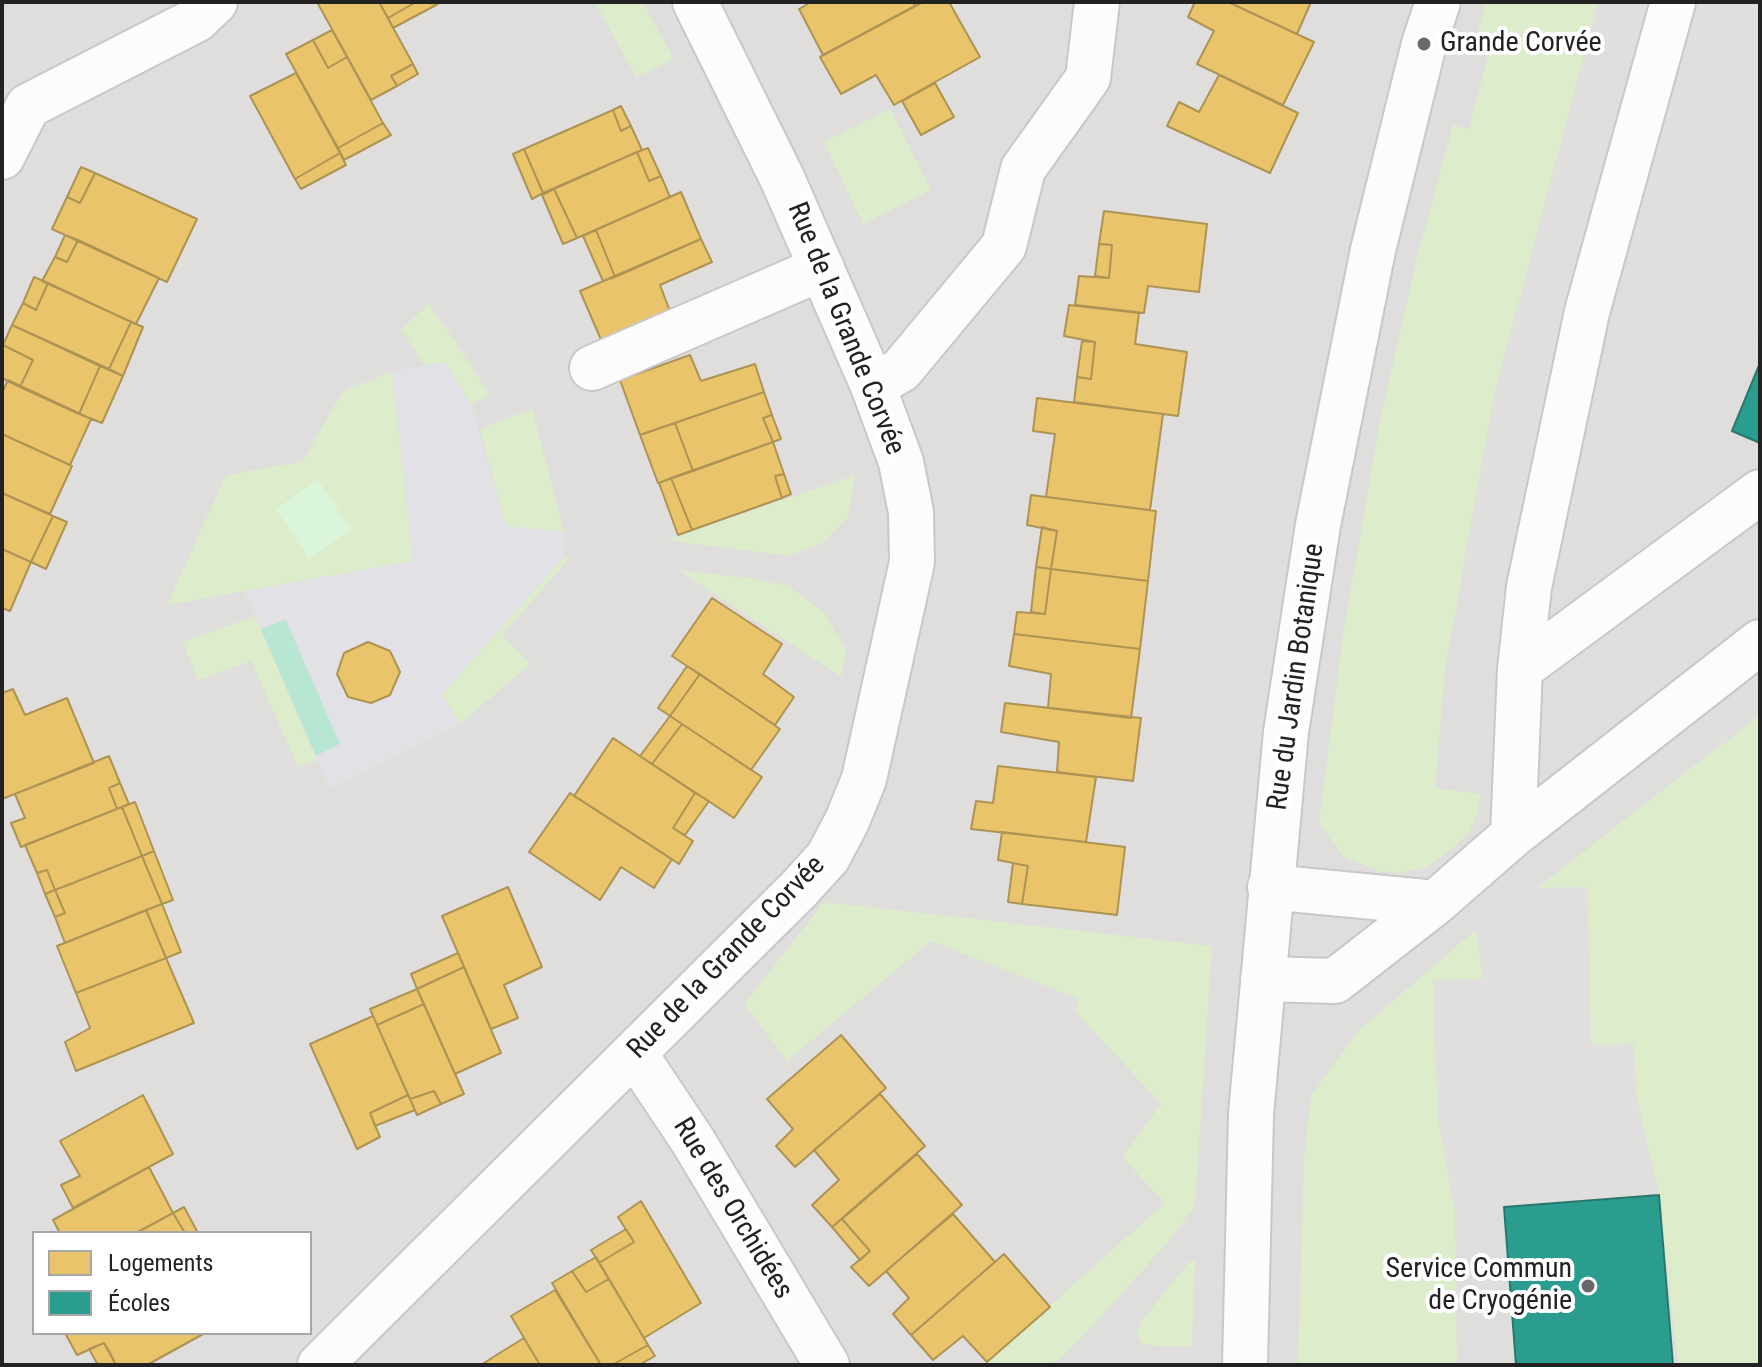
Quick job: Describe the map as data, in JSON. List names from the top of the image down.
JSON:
{
  "streets": {
    "street": ["Rue de la Grande Corvée", "Rue du Jardin Botanique", "Rue des Orchidées"]
  },
  "crossings": [
    ["Rue de la Grande Corvée", "Rue des Orchidées"]
  ],
  "places": ["Grande Corvée", "Service Commun de Cryogénie"],
  "legend": ["Logements", "Écoles"]
}
